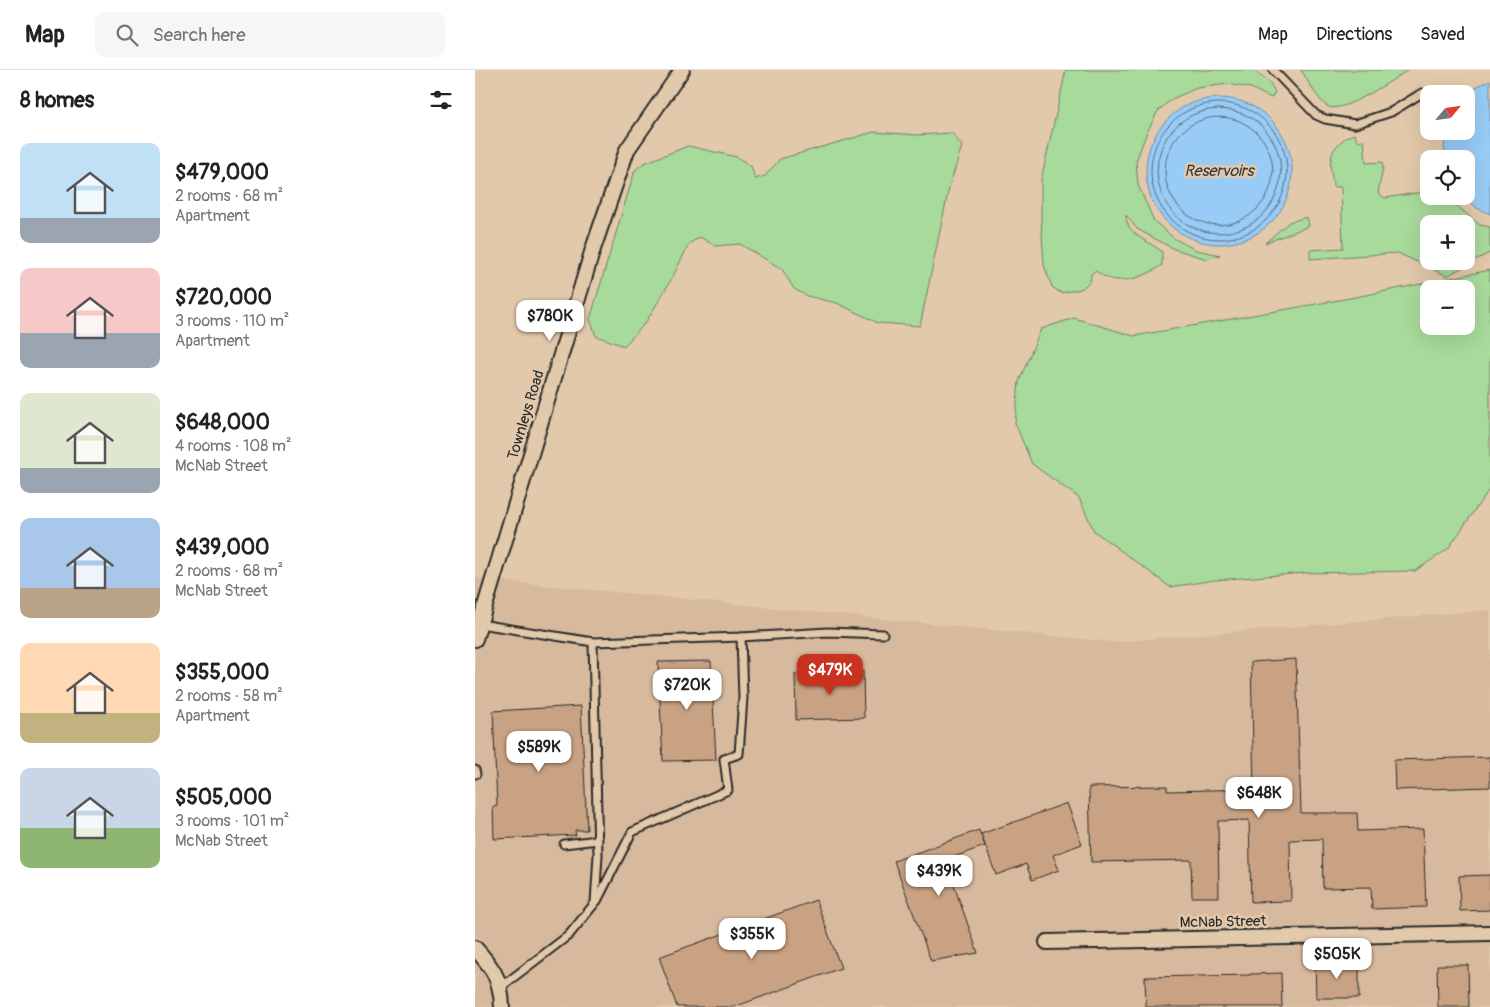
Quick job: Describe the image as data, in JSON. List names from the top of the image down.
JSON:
{
  "streets": {
    "street": ["Townleys Road", "McNab Street"]
  },
  "water": ["Reservoirs"],
  "north": "top right",
  "page": {
    "header": "Map",
    "search": "Search here",
    "nav": ["Map", "Directions", "Saved"],
    "heading": "8 homes",
    "map_buttons": ["+", "−"],
    "list": [
      {
        "name": "$479,000",
        "note": "2 rooms · 68 m² · Apartment"
      },
      {
        "name": "$720,000",
        "note": "3 rooms · 110 m² · Apartment"
      },
      {
        "name": "$648,000",
        "note": "4 rooms · 108 m² · McNab Street"
      },
      {
        "name": "$439,000",
        "note": "2 rooms · 68 m² · McNab Street"
      },
      {
        "name": "$355,000",
        "note": "2 rooms · 58 m² · Apartment"
      },
      {
        "name": "$505,000",
        "note": "3 rooms · 101 m² · McNab Street"
      }
    ],
    "price": [
      "$780K",
      "$479K",
      "$720K",
      "$589K",
      "$648K",
      "$439K",
      "$355K",
      "$505K"
    ]
  }
}
